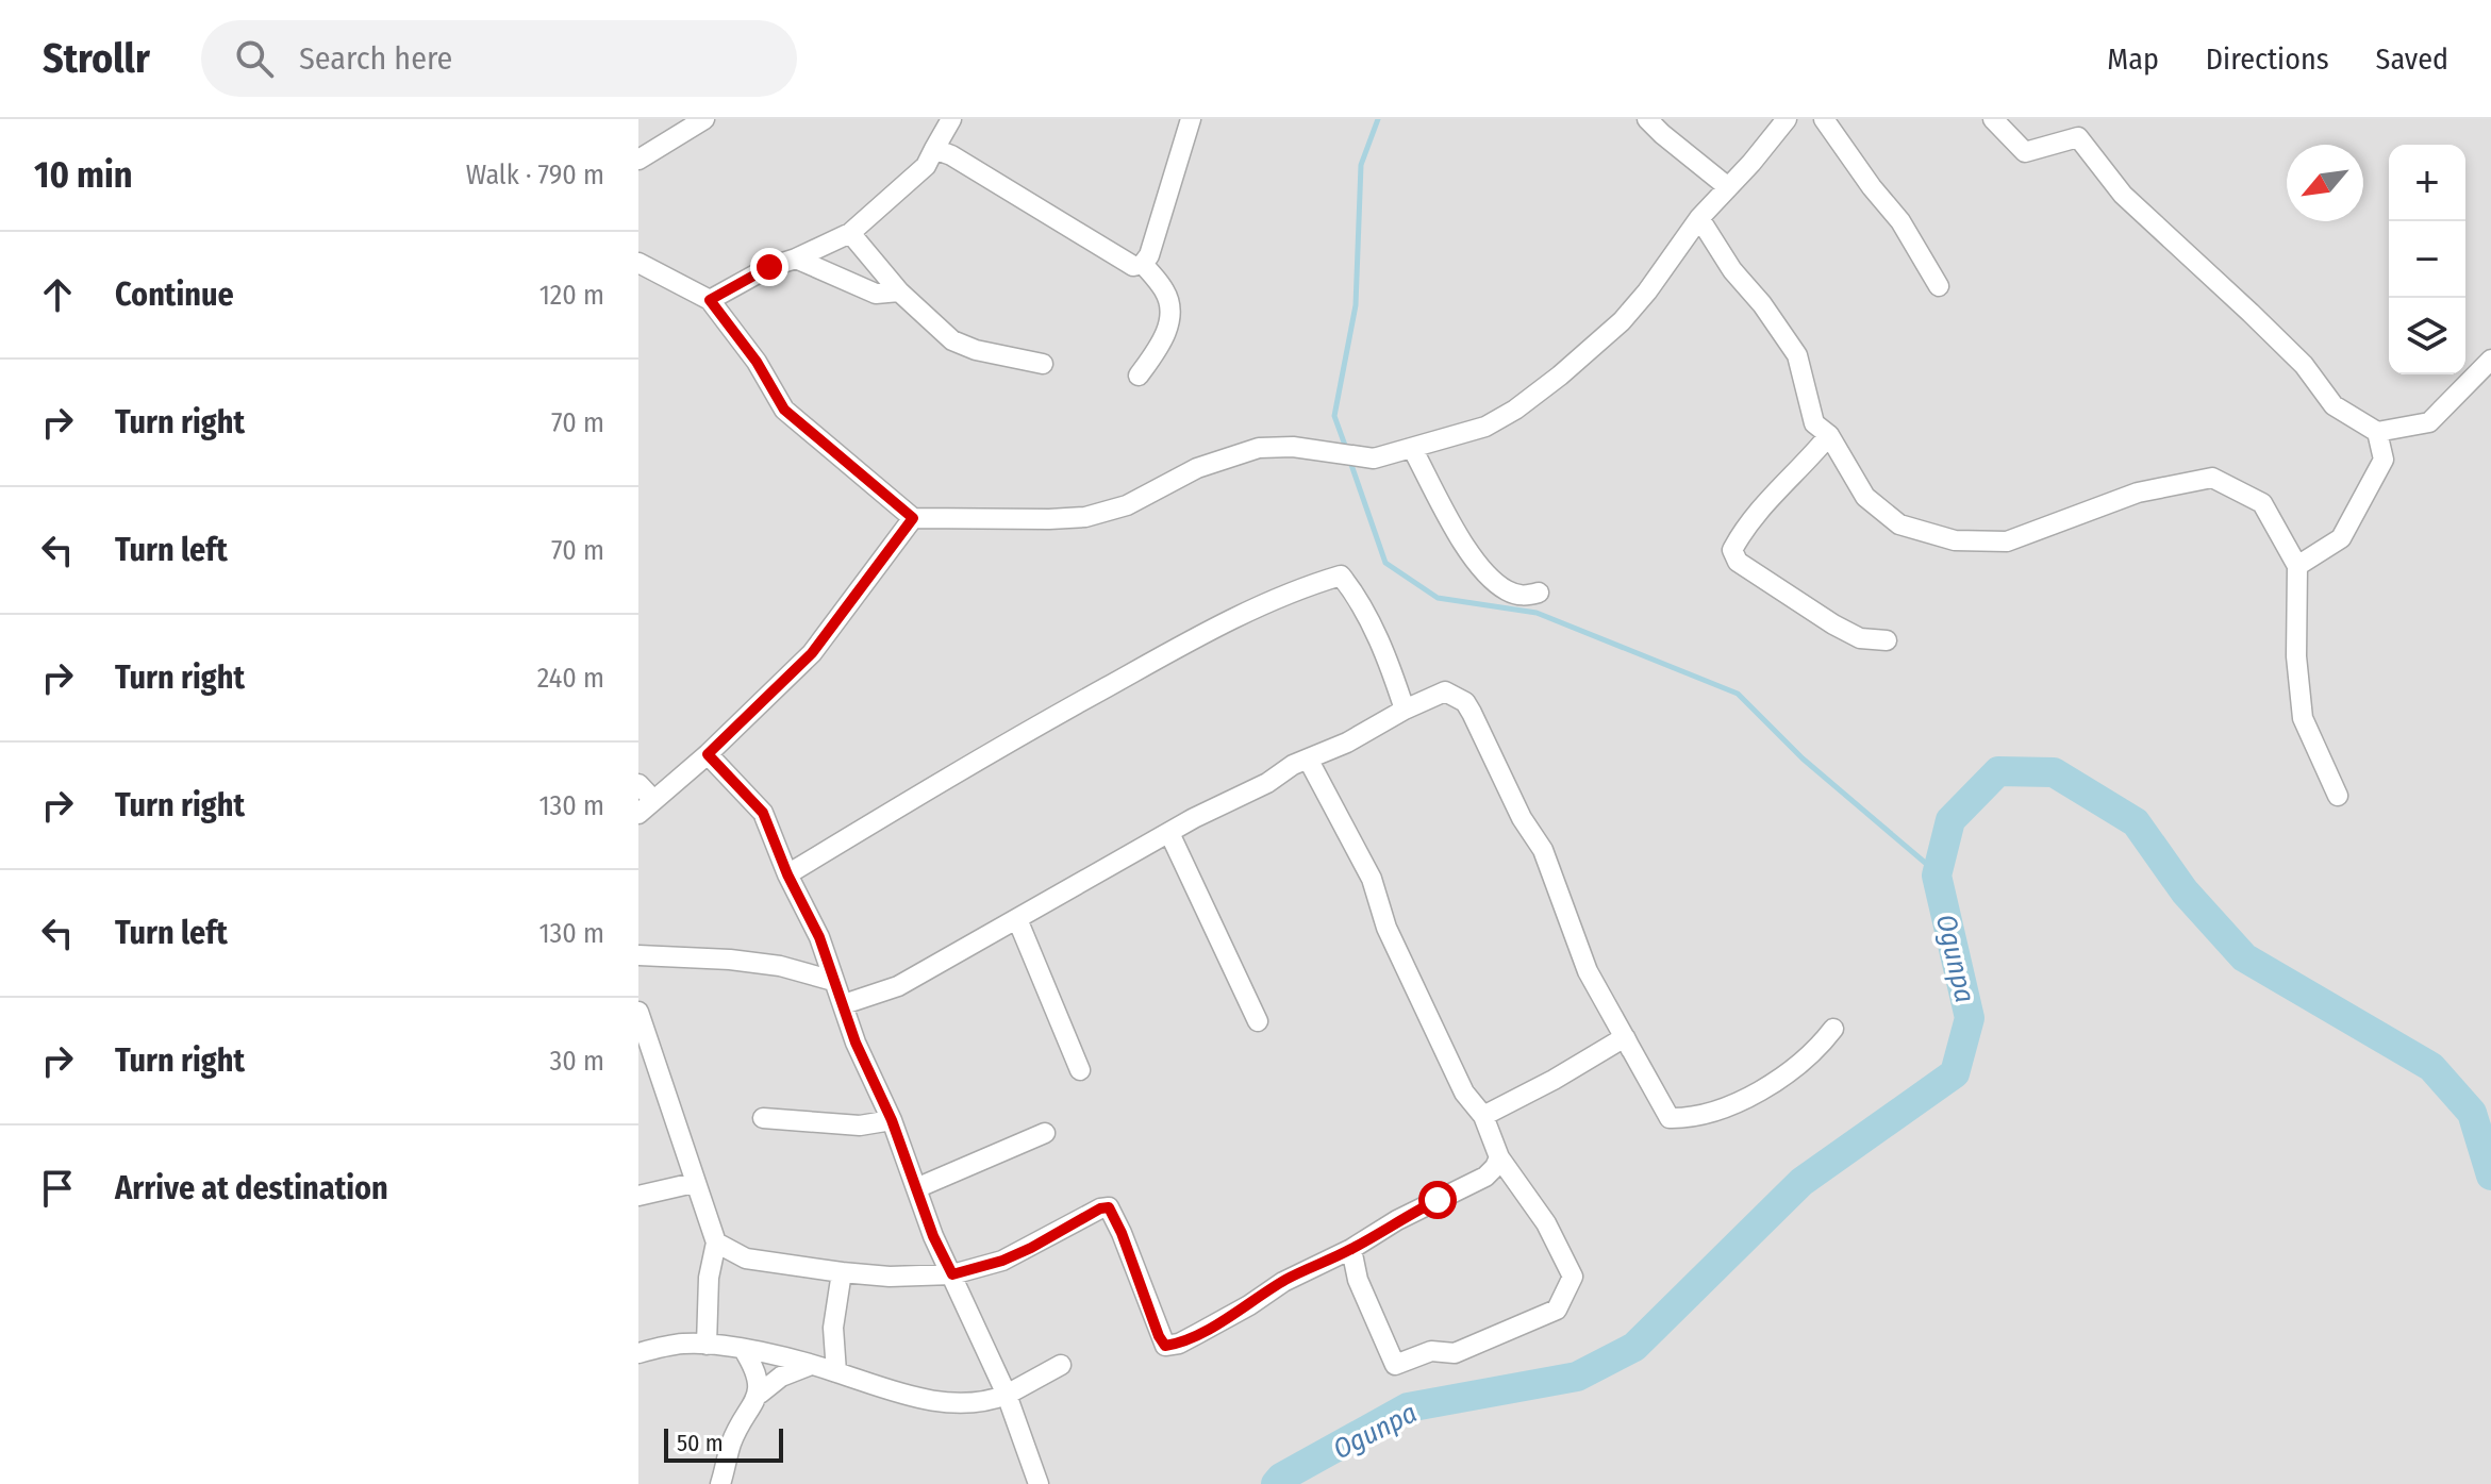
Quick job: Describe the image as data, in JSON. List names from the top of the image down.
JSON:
{
  "water": ["Ogunpa"],
  "scale_bar": "50 m",
  "north": "bottom left",
  "page": {
    "header": "Strollr",
    "search": "Search here",
    "nav": ["Map", "Directions", "Saved"],
    "heading": ["10 min", "Walk · 790 m"],
    "map_buttons": ["+", "−"],
    "list": [
      ["Continue", "120 m"],
      ["Turn right", "70 m"],
      ["Turn left", "70 m"],
      ["Turn right", "240 m"],
      ["Turn right", "130 m"],
      ["Turn left", "130 m"],
      ["Turn right", "30 m"],
      "Arrive at destination"
    ],
    "scale": "50 m"
  }
}
